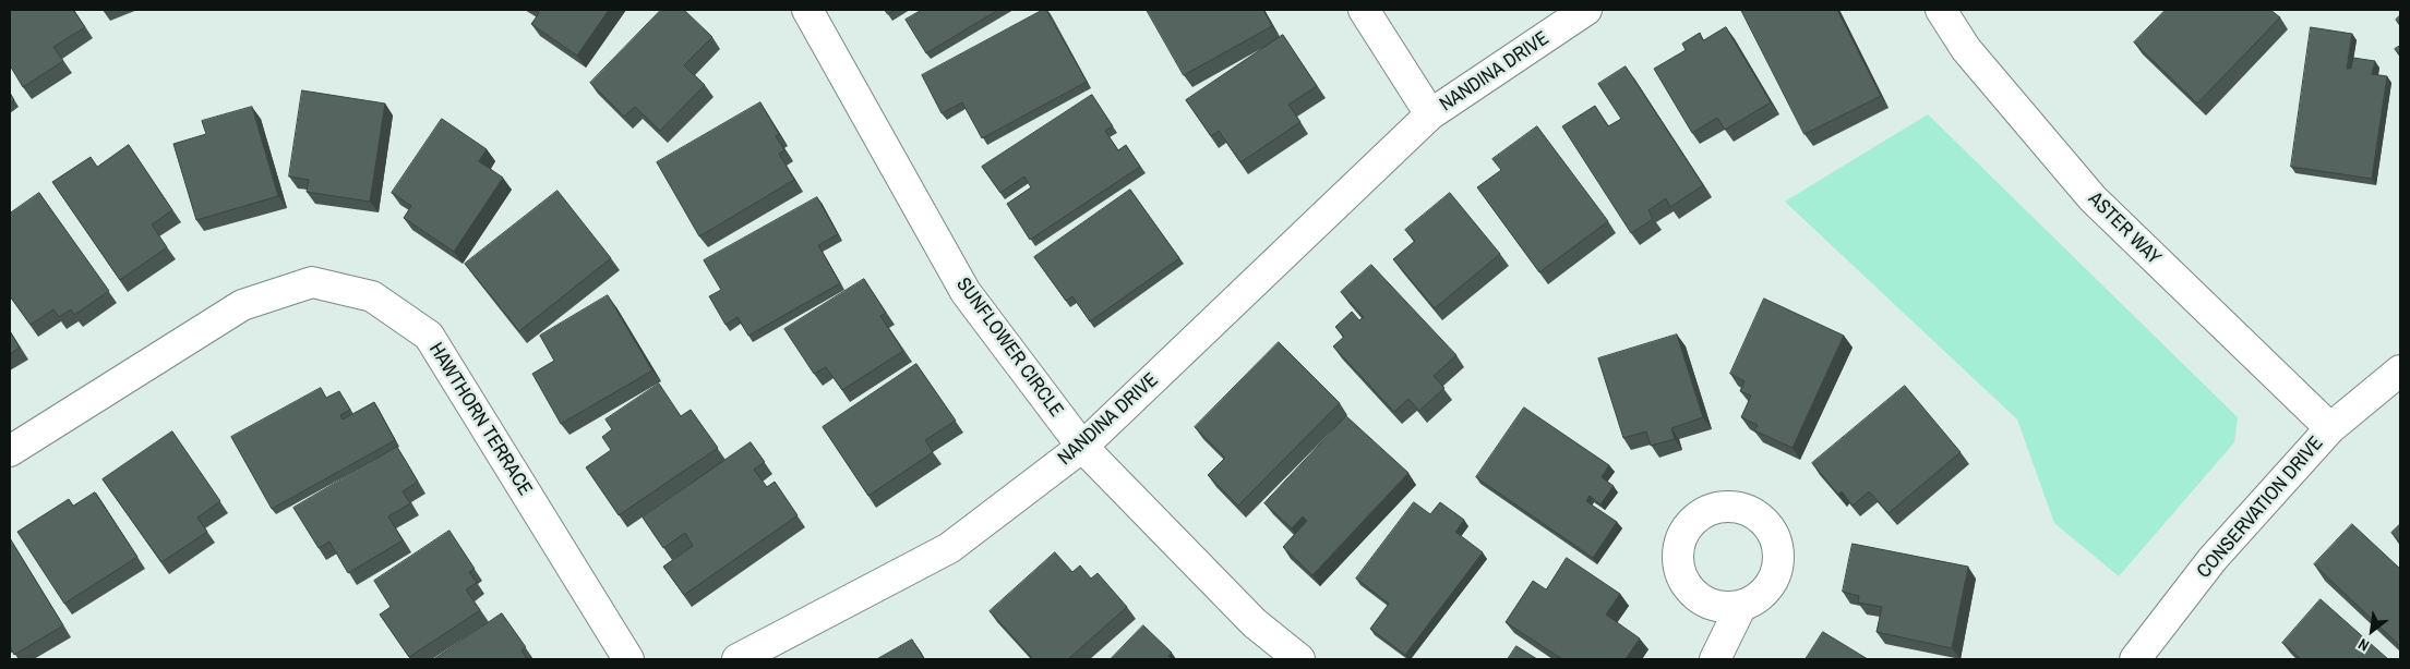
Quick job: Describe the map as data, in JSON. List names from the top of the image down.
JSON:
{
  "streets": {
    "street": [
      "NANDINA DRIVE",
      "ASTER WAY",
      "SUNFLOWER CIRCLE",
      "HAWTHORN TERRACE",
      "CONSERVATION DRIVE"
    ]
  },
  "crossings": [
    ["NANDINA DRIVE", "SUNFLOWER CIRCLE"],
    ["ASTER WAY", "CONSERVATION DRIVE"]
  ],
  "north": "bottom left"
}
